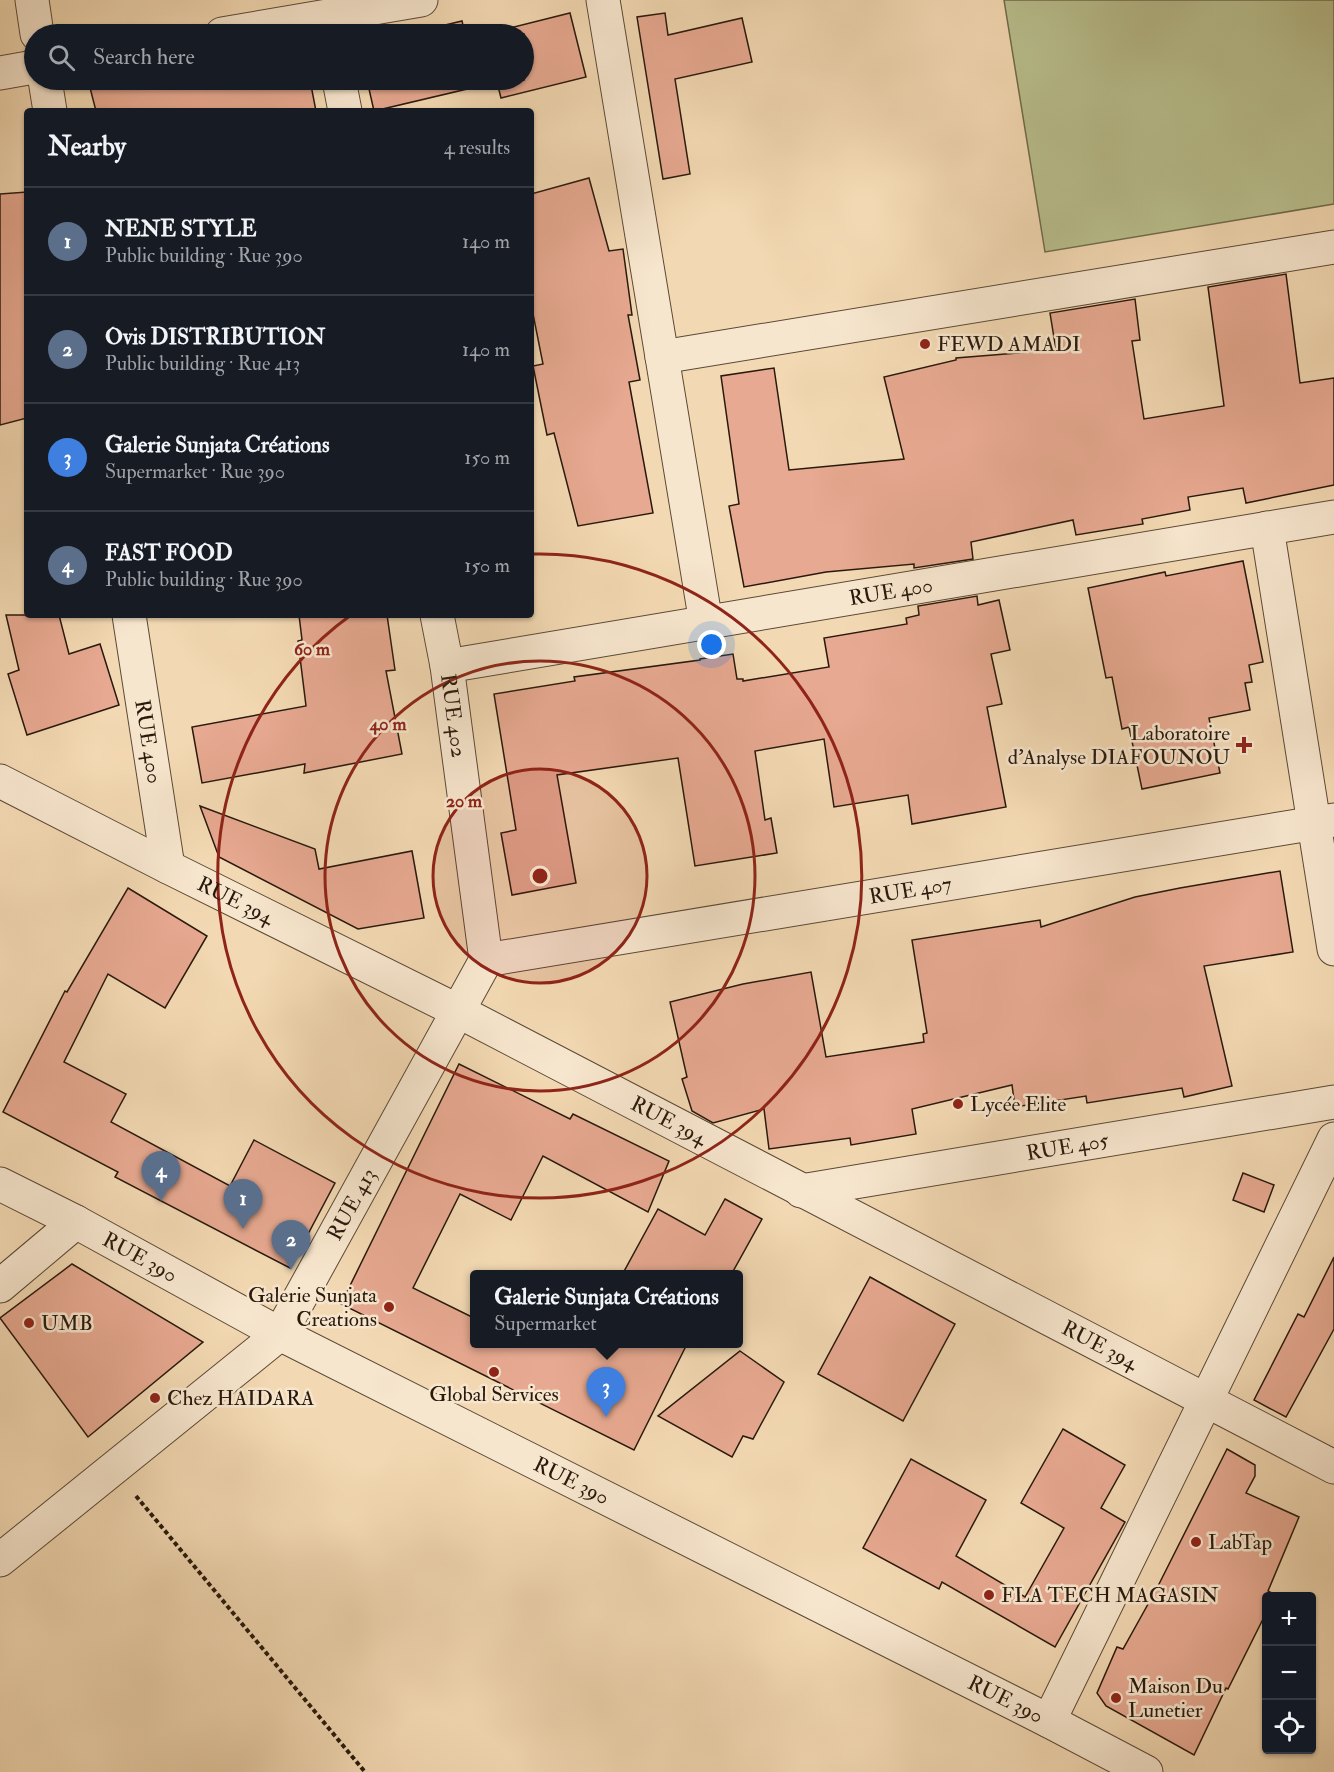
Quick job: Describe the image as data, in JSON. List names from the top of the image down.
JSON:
{
  "streets": {
    "street": [
      "RUE 400",
      "RUE 402",
      "RUE 407",
      "RUE 394",
      "RUE 405",
      "RUE 413",
      "RUE 390"
    ]
  },
  "crossings": [
    ["RUE 400", "RUE 402"],
    ["RUE 400", "RUE 394"],
    ["RUE 402", "RUE 407"],
    ["RUE 402", "RUE 413"],
    ["RUE 407", "RUE 413"],
    ["RUE 394", "RUE 405"],
    ["RUE 394", "RUE 413"],
    ["RUE 413", "RUE 390"]
  ],
  "places": {
    "other": [
      "FEWD AMADI",
      "Lycée Elite",
      "Galerie Sunjata Creations",
      "UMB",
      "Global Services",
      "Chez HAIDARA",
      "LabTap",
      "FLA TECH MAGASIN",
      "Maison Du Lunetier"
    ],
    "health": ["Laboratoire d'Analyse DIAFOUNOU"]
  },
  "page": {
    "search": "Search here",
    "heading": ["Nearby", "4 results"],
    "list": [
      {
        "mark": "1",
        "name": "NENE STYLE",
        "note": "Public building · Rue 390",
        "value": "140 m"
      },
      {
        "mark": "2",
        "name": "Ovis DISTRIBUTION",
        "note": "Public building · Rue 413",
        "value": "140 m"
      },
      {
        "mark": "3",
        "name": "Galerie Sunjata Créations",
        "note": "Supermarket · Rue 390",
        "value": "150 m"
      },
      {
        "mark": "4",
        "name": "FAST FOOD",
        "note": "Public building · Rue 390",
        "value": "150 m"
      }
    ],
    "pins": [
      "4",
      "1",
      "2",
      "3"
    ],
    "popup": ["Galerie Sunjata Créations", "Supermarket"],
    "map_buttons": ["+", "−"]
  },
  "rings": ["60 m", "40 m", "20 m"]
}
